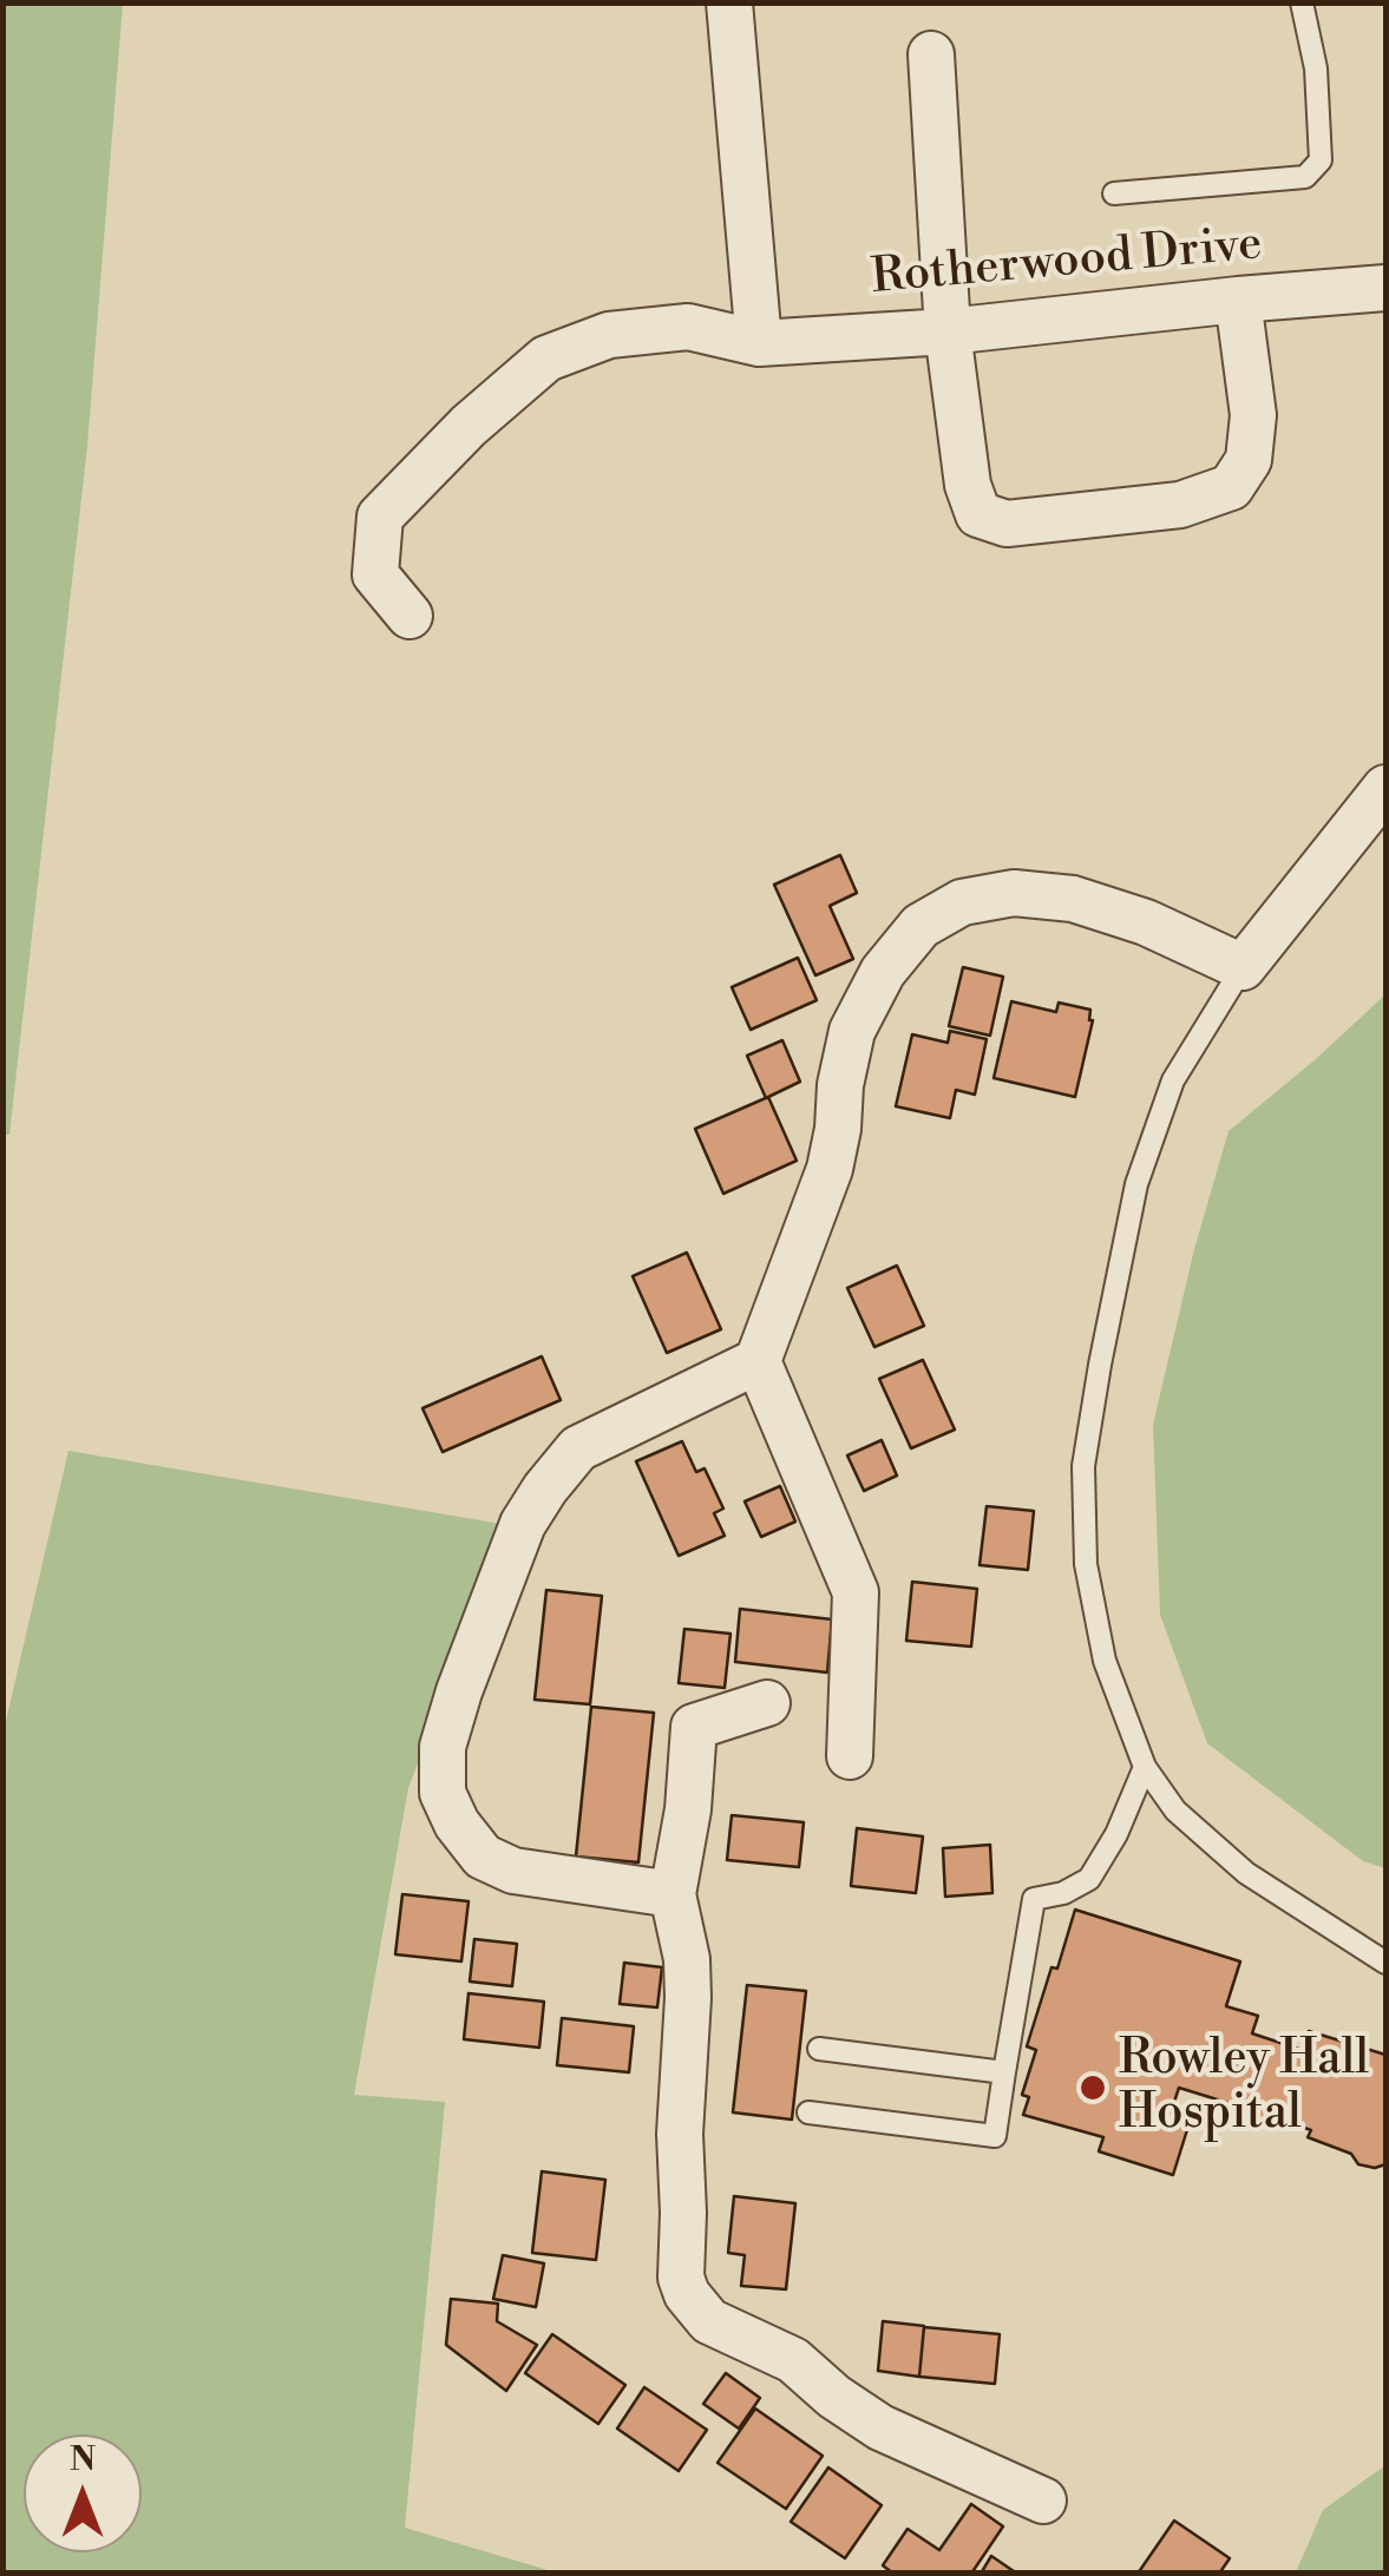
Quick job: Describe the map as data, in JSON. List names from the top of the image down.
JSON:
{
  "streets": {
    "street": ["Rotherwood Drive"]
  },
  "places": ["Rowley Hall Hospital"],
  "north": "top"
}
